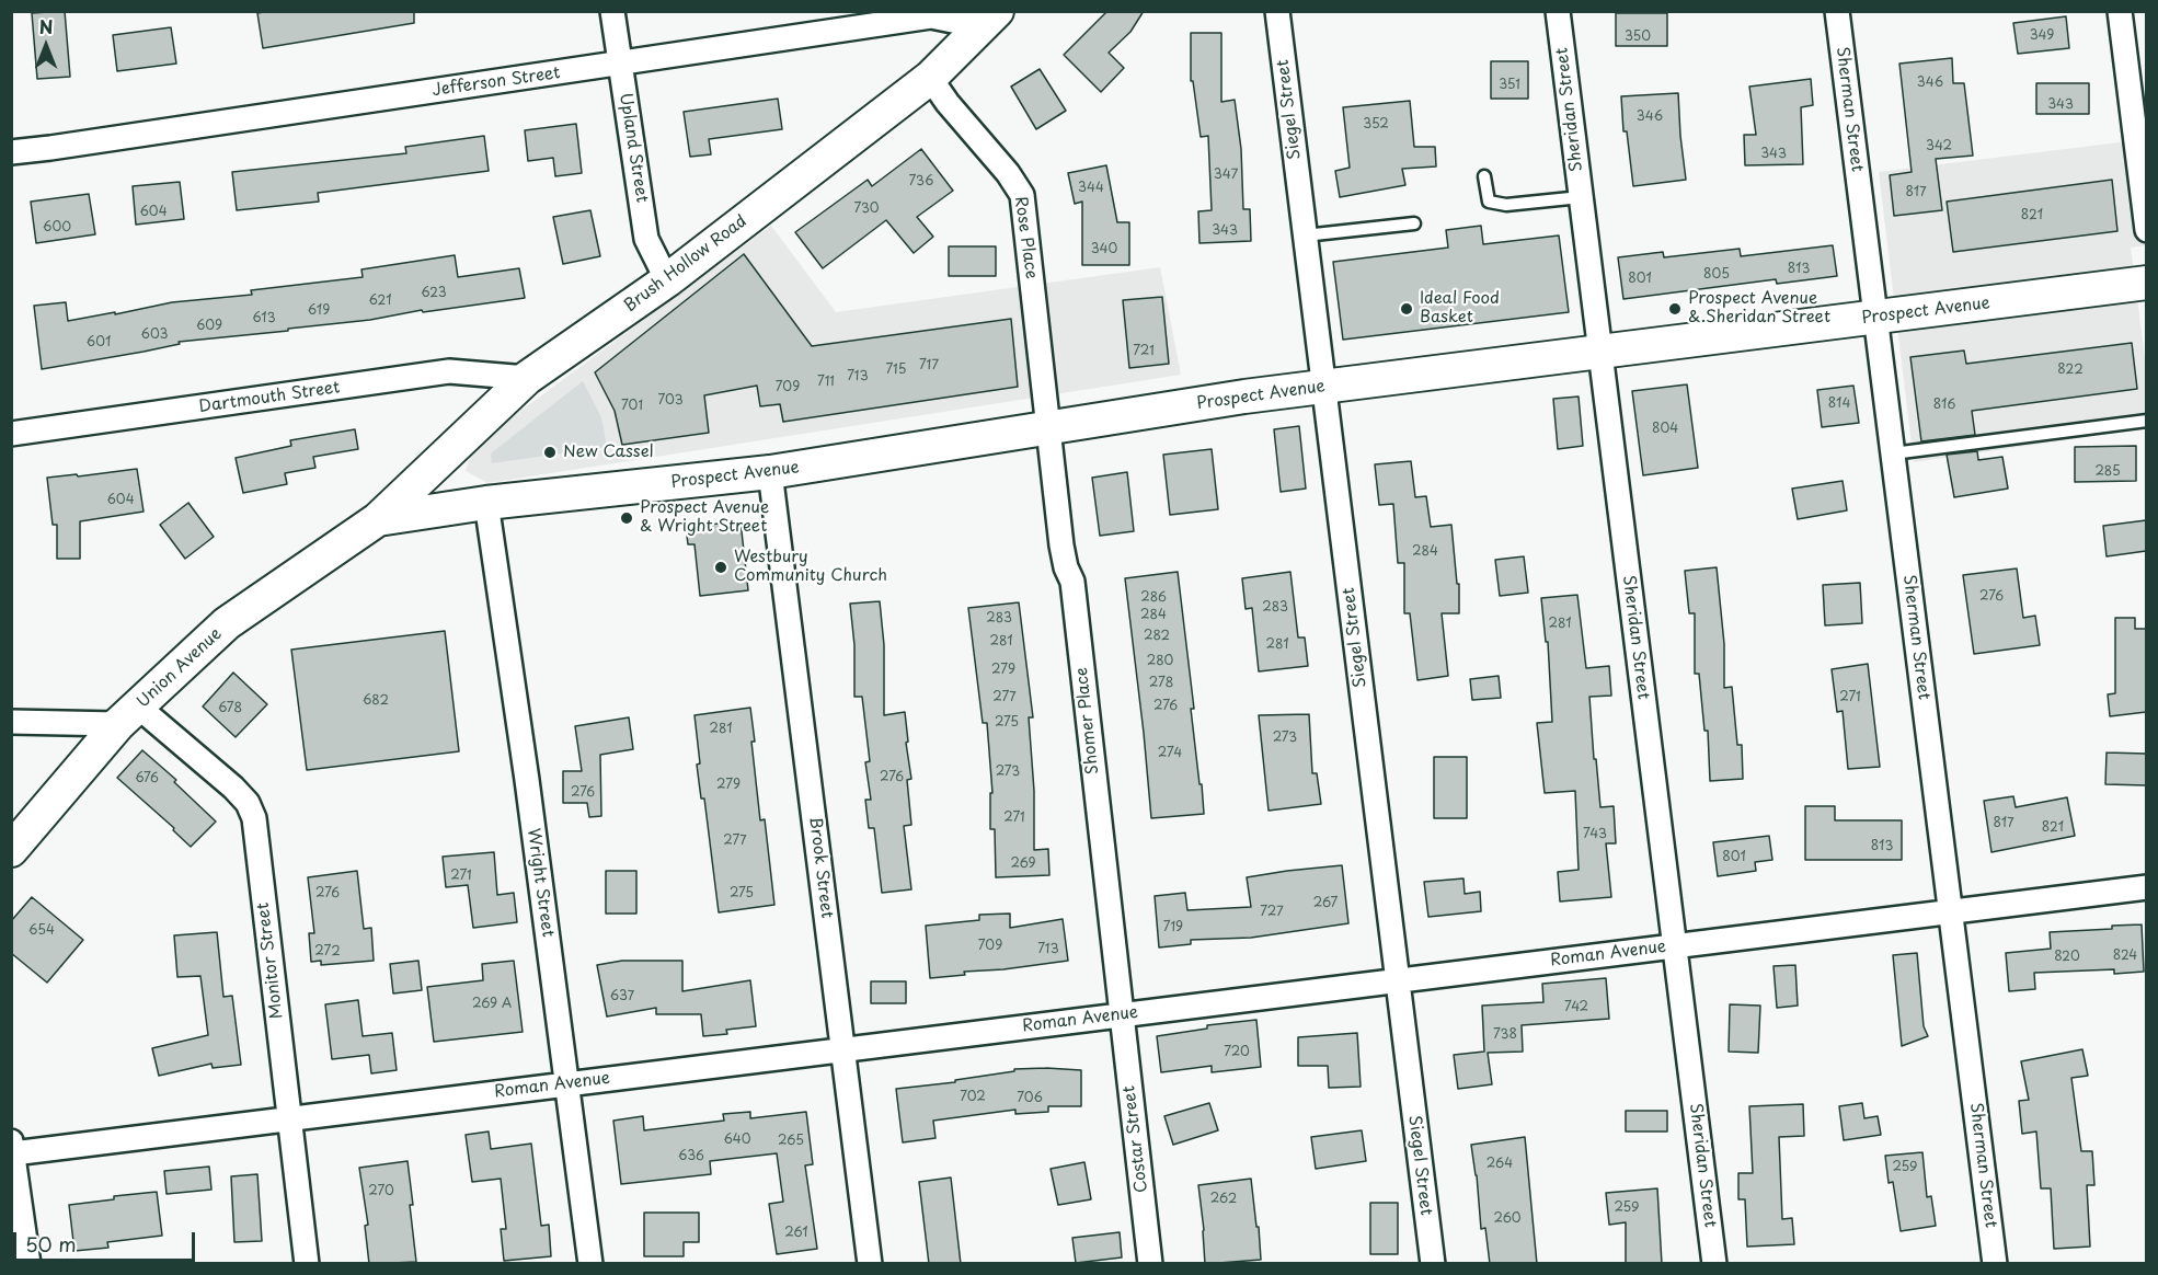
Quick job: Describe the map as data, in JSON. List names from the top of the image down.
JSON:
{
  "streets": {
    "main road": ["Brush Hollow Road", "Prospect Avenue", "Union Avenue"],
    "street": [
      "Jefferson Street",
      "Siegel Street",
      "Sheridan Street",
      "Sherman Street",
      "Upland Street",
      "Rose Place",
      "Dartmouth Street",
      "Shomer Place",
      "Brook Street",
      "Wright Street",
      "Roman Avenue",
      "Monitor Street",
      "Costar Street"
    ]
  },
  "crossings": [
    ["Jefferson Street", "Upland Street"],
    ["Jefferson Street", "Brush Hollow Road"],
    ["Siegel Street", "Prospect Avenue"],
    ["Siegel Street", "Roman Avenue"],
    ["Sheridan Street", "Prospect Avenue"],
    ["Sheridan Street", "Roman Avenue"],
    ["Sherman Street", "Prospect Avenue"],
    ["Sherman Street", "Roman Avenue"],
    ["Upland Street", "Brush Hollow Road"],
    ["Rose Place", "Brush Hollow Road"],
    ["Rose Place", "Prospect Avenue"],
    ["Rose Place", "Shomer Place"],
    ["Brush Hollow Road", "Prospect Avenue"],
    ["Brush Hollow Road", "Dartmouth Street"],
    ["Brush Hollow Road", "Union Avenue"],
    ["Prospect Avenue", "Union Avenue"],
    ["Prospect Avenue", "Shomer Place"],
    ["Prospect Avenue", "Brook Street"],
    ["Prospect Avenue", "Wright Street"],
    ["Union Avenue", "Monitor Street"],
    ["Shomer Place", "Roman Avenue"],
    ["Shomer Place", "Costar Street"],
    ["Brook Street", "Roman Avenue"],
    ["Wright Street", "Roman Avenue"],
    ["Roman Avenue", "Monitor Street"],
    ["Roman Avenue", "Costar Street"]
  ],
  "places": [
    "Ideal Food Basket",
    "Prospect Avenue & Sheridan Street",
    "New Cassel",
    "Prospect Avenue & Wright Street",
    "Westbury Community Church"
  ],
  "house_numbers": [
    "349",
    "350",
    "346",
    "351",
    "343",
    "346",
    "352",
    "342",
    "343",
    "347",
    "736",
    "344",
    "817",
    "730",
    "604",
    "821",
    "600",
    "343",
    "340",
    "813",
    "805",
    "801",
    "623",
    "621",
    "619",
    "613",
    "609",
    "603",
    "601",
    "721",
    "717",
    "715",
    "822",
    "713",
    "711",
    "709",
    "703",
    "814",
    "816",
    "701",
    "804",
    "285",
    "604",
    "284",
    "276",
    "286",
    "283",
    "284",
    "283",
    "281",
    "282",
    "281",
    "281",
    "280",
    "279",
    "278",
    "277",
    "271",
    "682",
    "276",
    "678",
    "275",
    "281",
    "273",
    "274",
    "273",
    "276",
    "676",
    "279",
    "276",
    "271",
    "817",
    "821",
    "743",
    "277",
    "813",
    "801",
    "269",
    "271",
    "276",
    "275",
    "267",
    "727",
    "719",
    "654",
    "709",
    "713",
    "272",
    "824",
    "820",
    "637",
    "269 A",
    "742",
    "738",
    "720",
    "702",
    "706",
    "640",
    "265",
    "636",
    "264",
    "259",
    "270",
    "262",
    "259",
    "260",
    "261"
  ],
  "scale_bar": "50 m",
  "north": "top"
}
